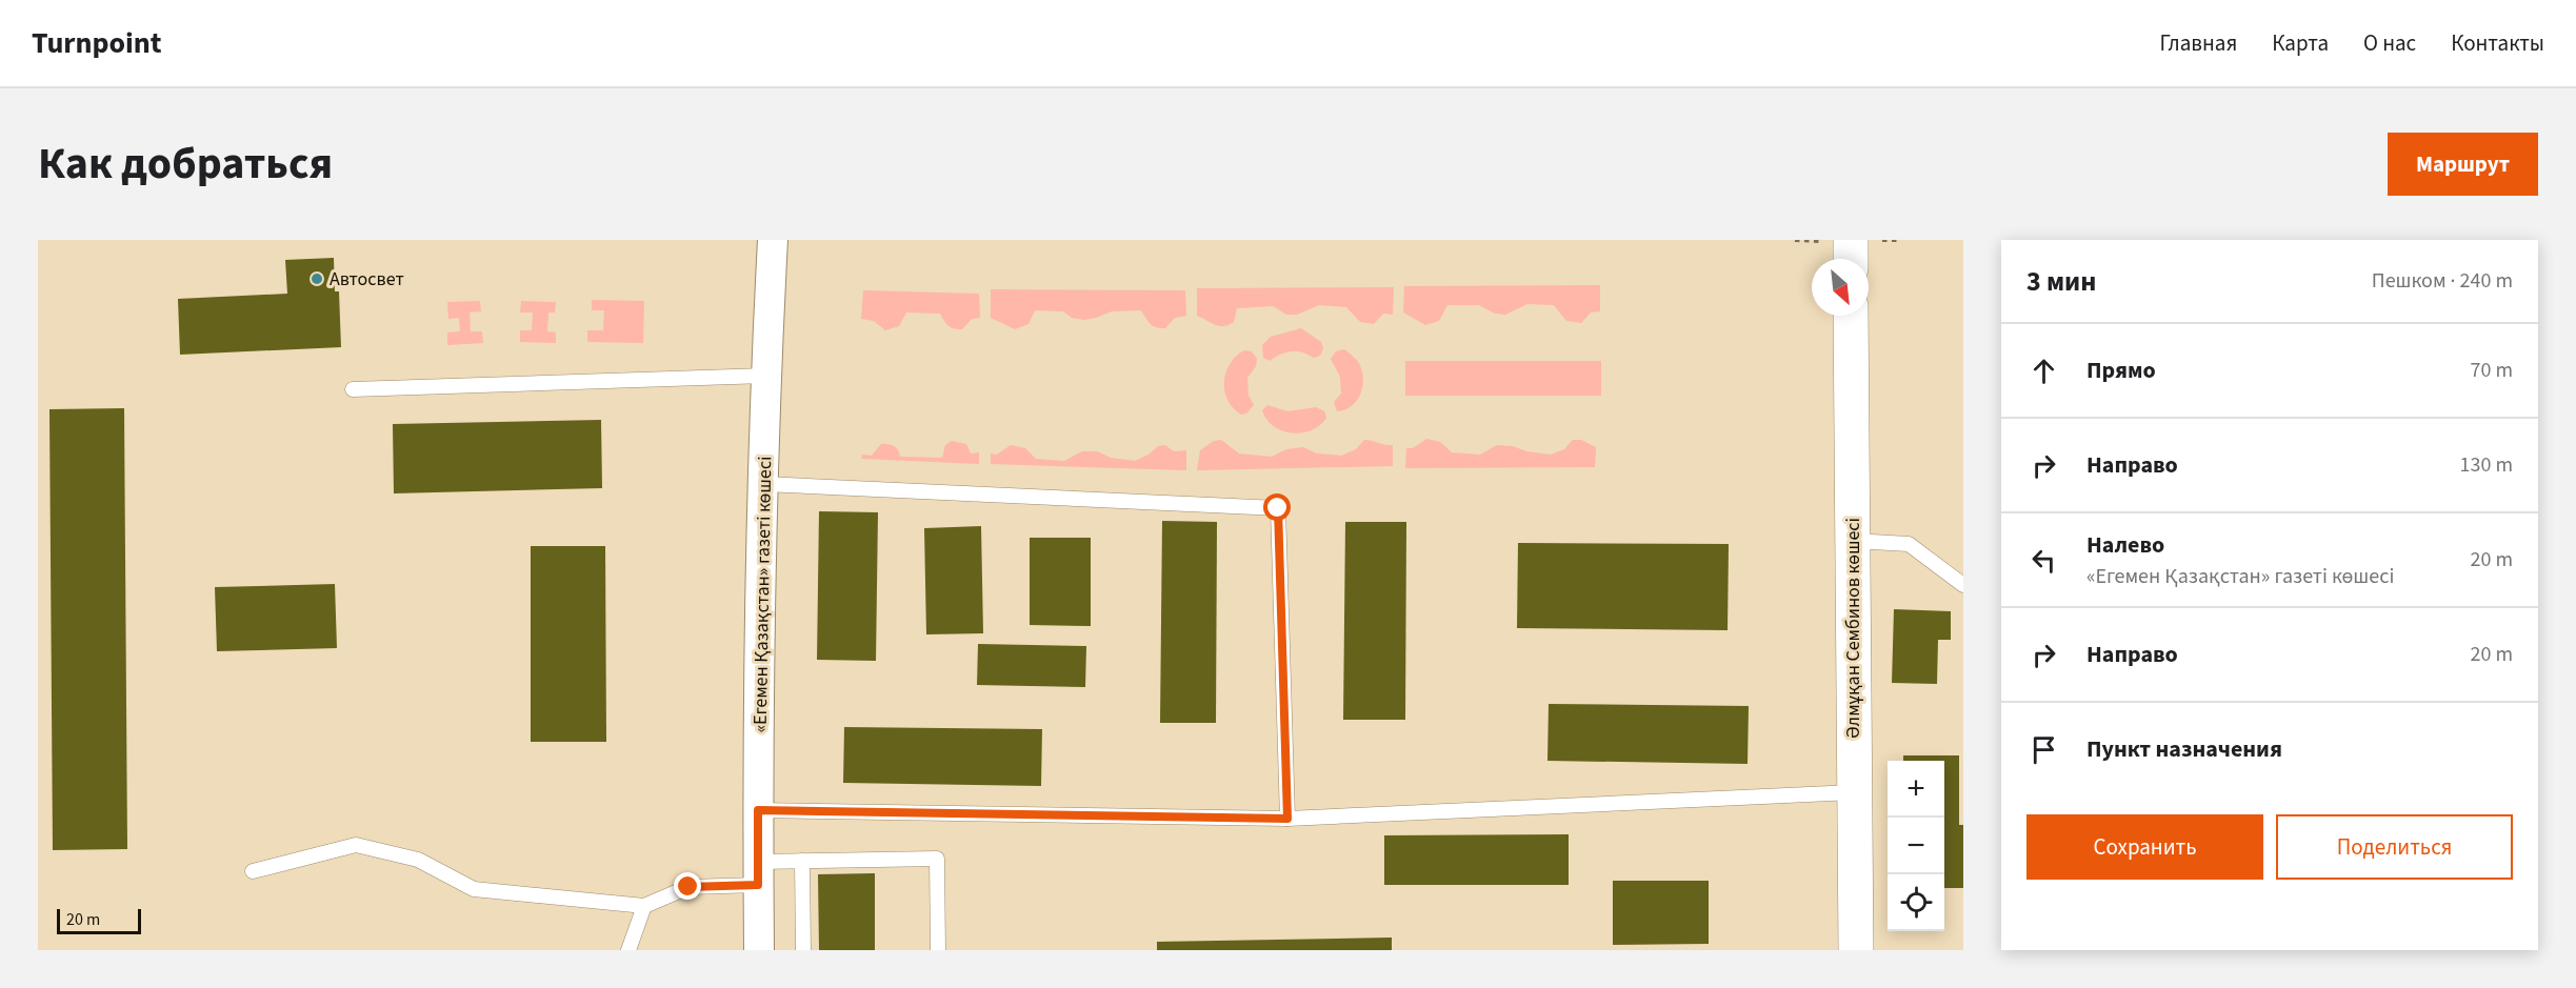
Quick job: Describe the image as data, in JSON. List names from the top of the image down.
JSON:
{
  "streets": {
    "street": ["«Егемен Қазақстан» газеті көшесі", "Әлмұқан Сембинов көшесі"]
  },
  "places": ["Автосвет"],
  "scale_bar": "20 m",
  "north": "bottom right",
  "page": {
    "header": "Turnpoint",
    "nav": [
      "Главная",
      "Карта",
      "О нас",
      "Контакты"
    ],
    "title": "Как добраться",
    "buttons": [
      "Маршрут",
      ["Сохранить", "Поделиться"]
    ],
    "heading": ["3 мин", "Пешком · 240 m"],
    "list": [
      ["Прямо", "70 m"],
      ["Направо", "130 m"],
      ["Налево", "«Егемен Қазақстан» газеті көшесі", "20 m"],
      ["Направо", "20 m"],
      "Пункт назначения"
    ],
    "map_buttons": ["+", "−"],
    "scale": "20 m"
  }
}
